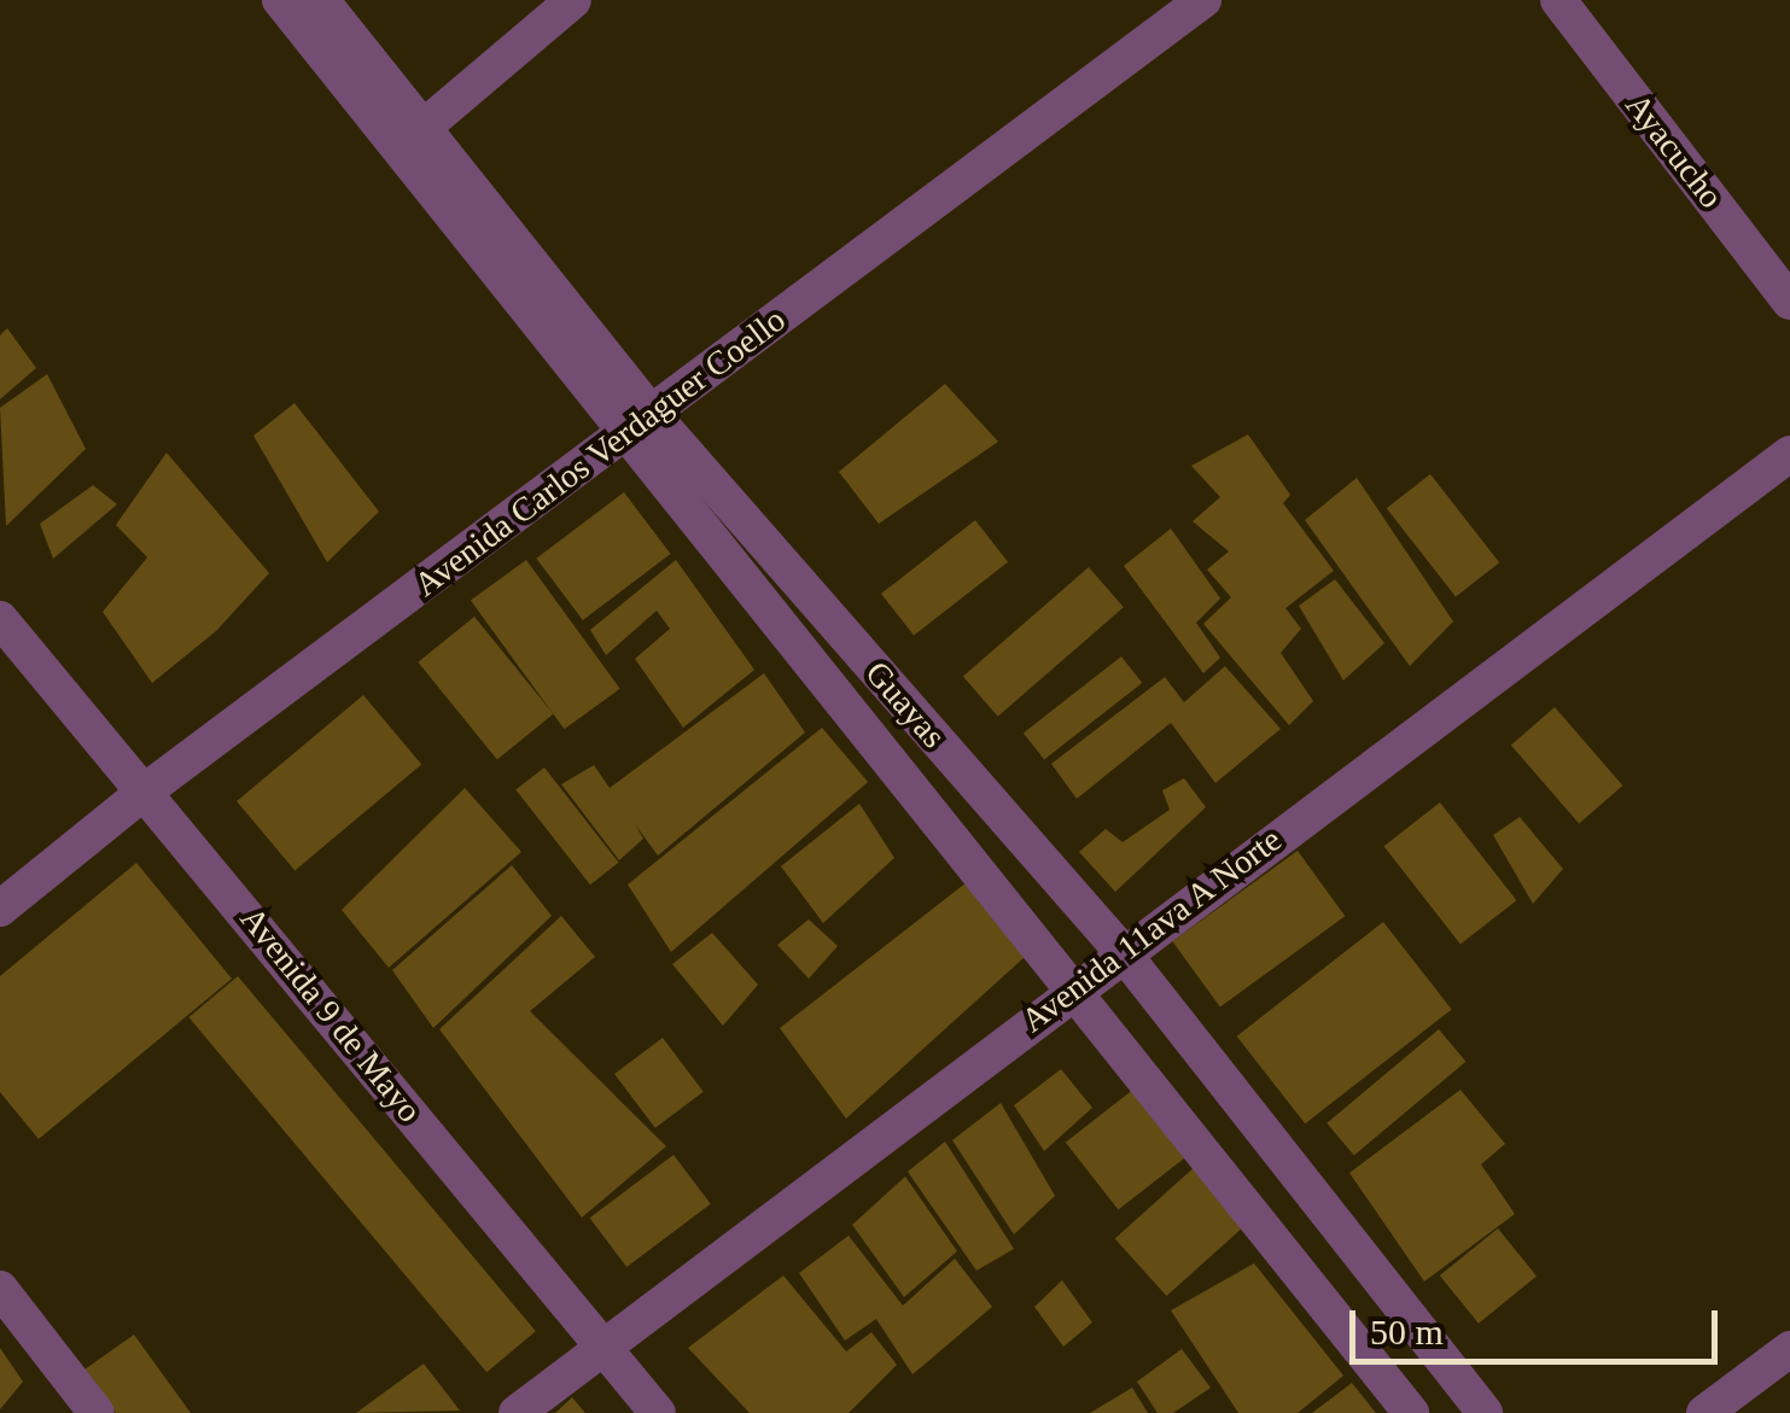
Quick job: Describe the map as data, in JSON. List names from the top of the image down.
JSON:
{
  "streets": {
    "street": [
      "Ayacucho",
      "Avenida Carlos Verdaguer Coello",
      "Guayas",
      "Avenida 11ava A Norte",
      "Avenida 9 de Mayo"
    ]
  },
  "crossings": [
    ["Avenida Carlos Verdaguer Coello", "Guayas"],
    ["Avenida Carlos Verdaguer Coello", "Avenida 9 de Mayo"],
    ["Guayas", "Avenida 11ava A Norte"],
    ["Avenida 11ava A Norte", "Avenida 9 de Mayo"]
  ],
  "scale_bar": "50 m"
}
